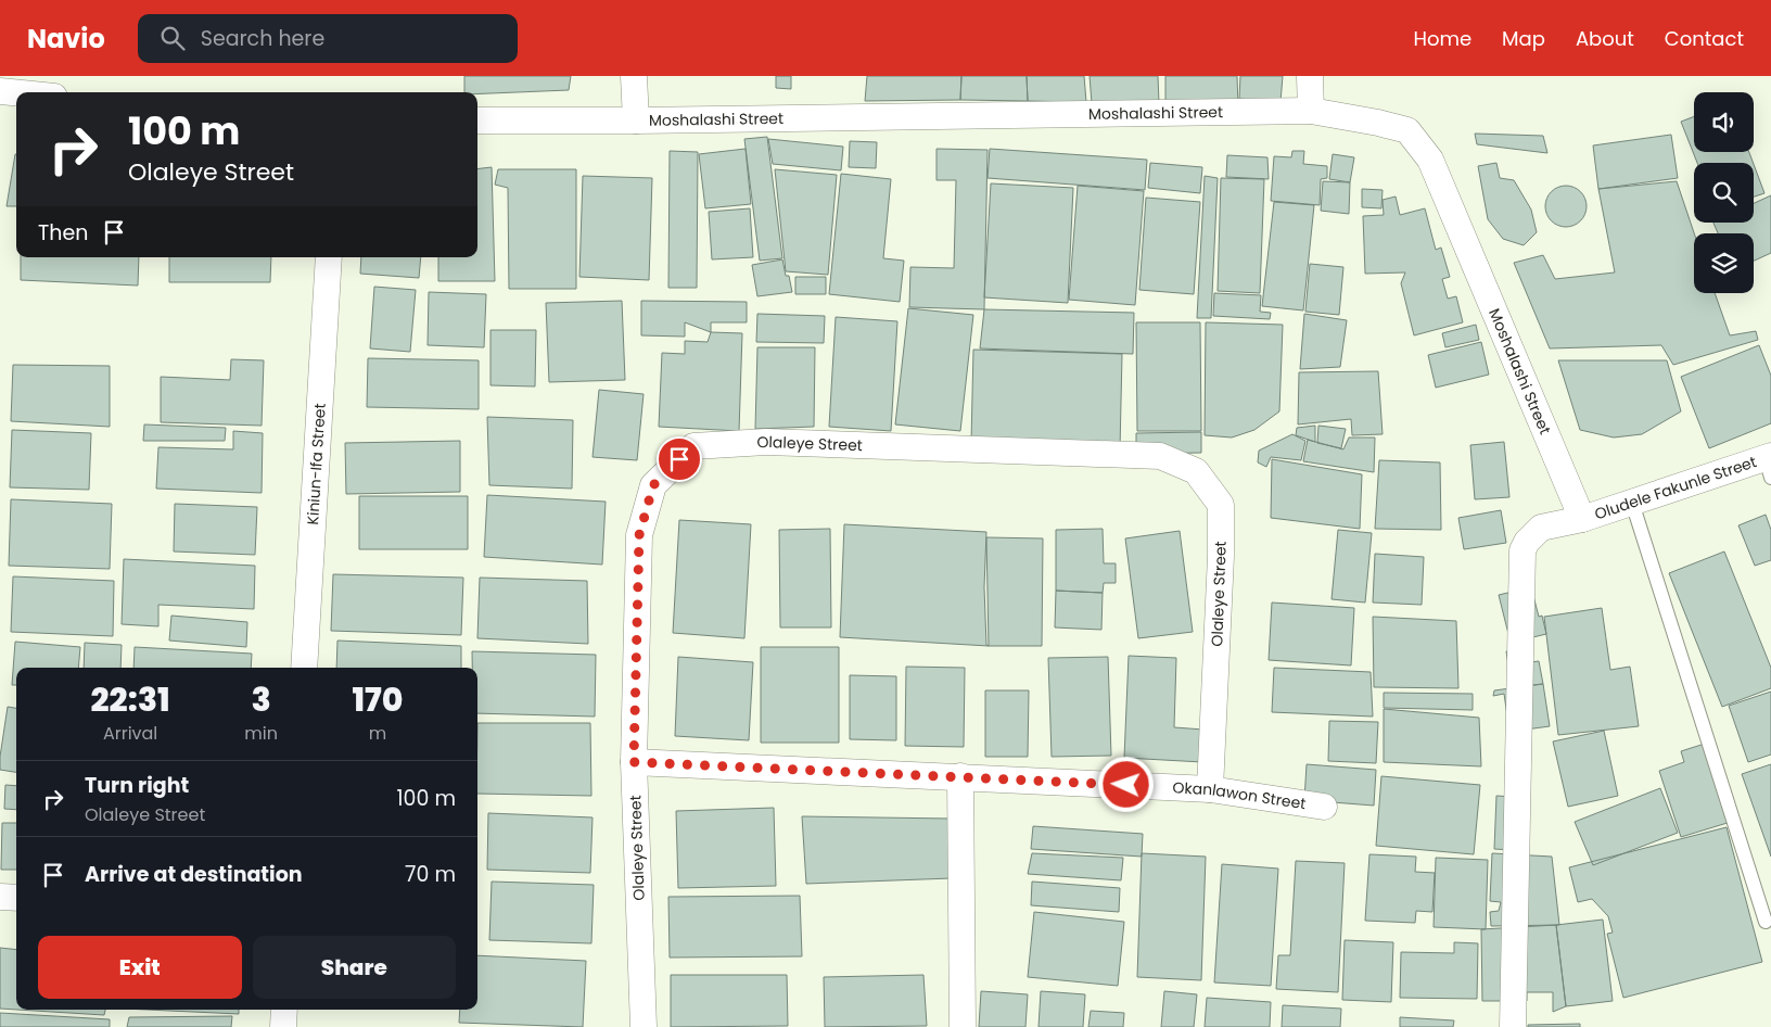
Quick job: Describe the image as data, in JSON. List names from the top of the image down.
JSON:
{
  "streets": {
    "street": [
      "Moshalashi Street",
      "Olaleye Street",
      "Kiniun-Ifa Street",
      "Oludele Fakunle Street",
      "Okanlawon Street"
    ]
  },
  "crossings": [
    ["Moshalashi Street", "Oludele Fakunle Street"],
    ["Olaleye Street", "Okanlawon Street"]
  ],
  "page": {
    "header": "Navio",
    "search": "Search here",
    "nav": [
      "Home",
      "Map",
      "About",
      "Contact"
    ],
    "turn": ["100 m", "Olaleye Street"],
    "then": "Then",
    "eta": [
      "22:31",
      "Arrival",
      "3",
      "min",
      "170",
      "m"
    ],
    "list": [
      {
        "name": "Turn right",
        "note": "Olaleye Street",
        "value": "100 m"
      },
      {
        "name": "Arrive at destination",
        "value": "70 m"
      }
    ],
    "buttons": ["Exit", "Share"]
  }
}
